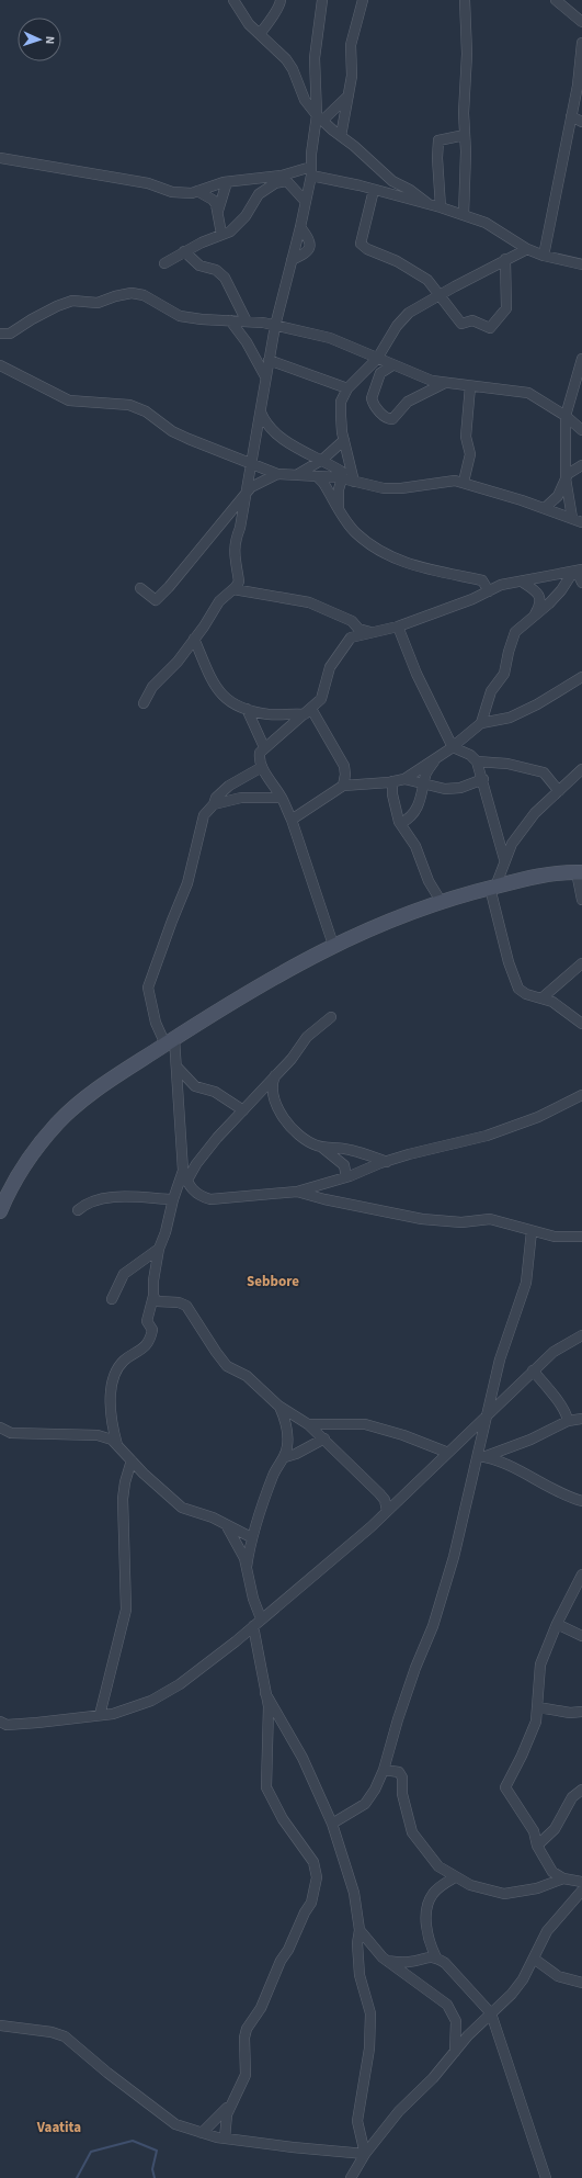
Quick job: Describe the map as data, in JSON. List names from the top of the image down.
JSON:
{
  "districts": ["Sebbore", "Vaatita"],
  "north": "right"
}
